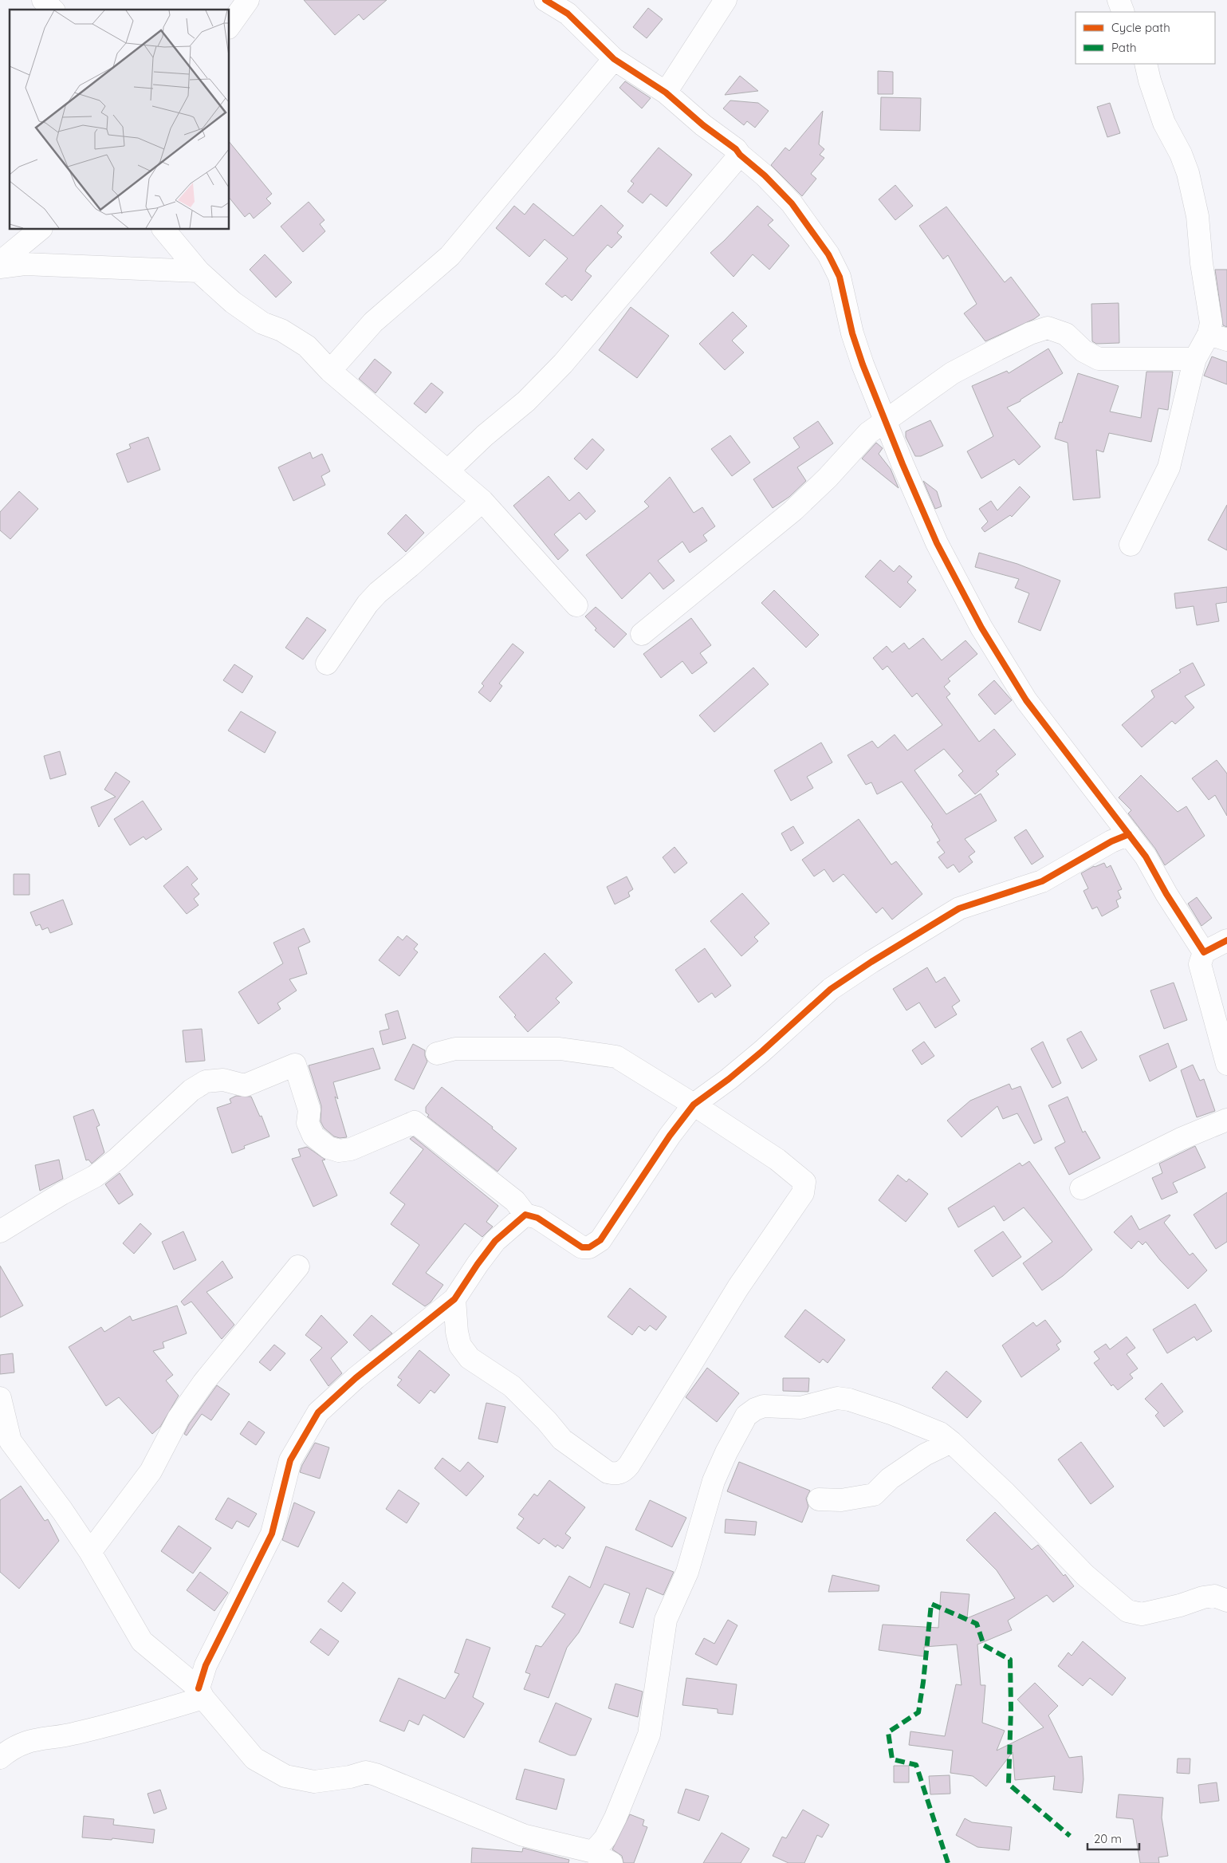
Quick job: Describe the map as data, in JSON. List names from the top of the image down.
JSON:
{
  "legend": ["Cycle path", "Path"],
  "scale_bar": "20 m"
}
